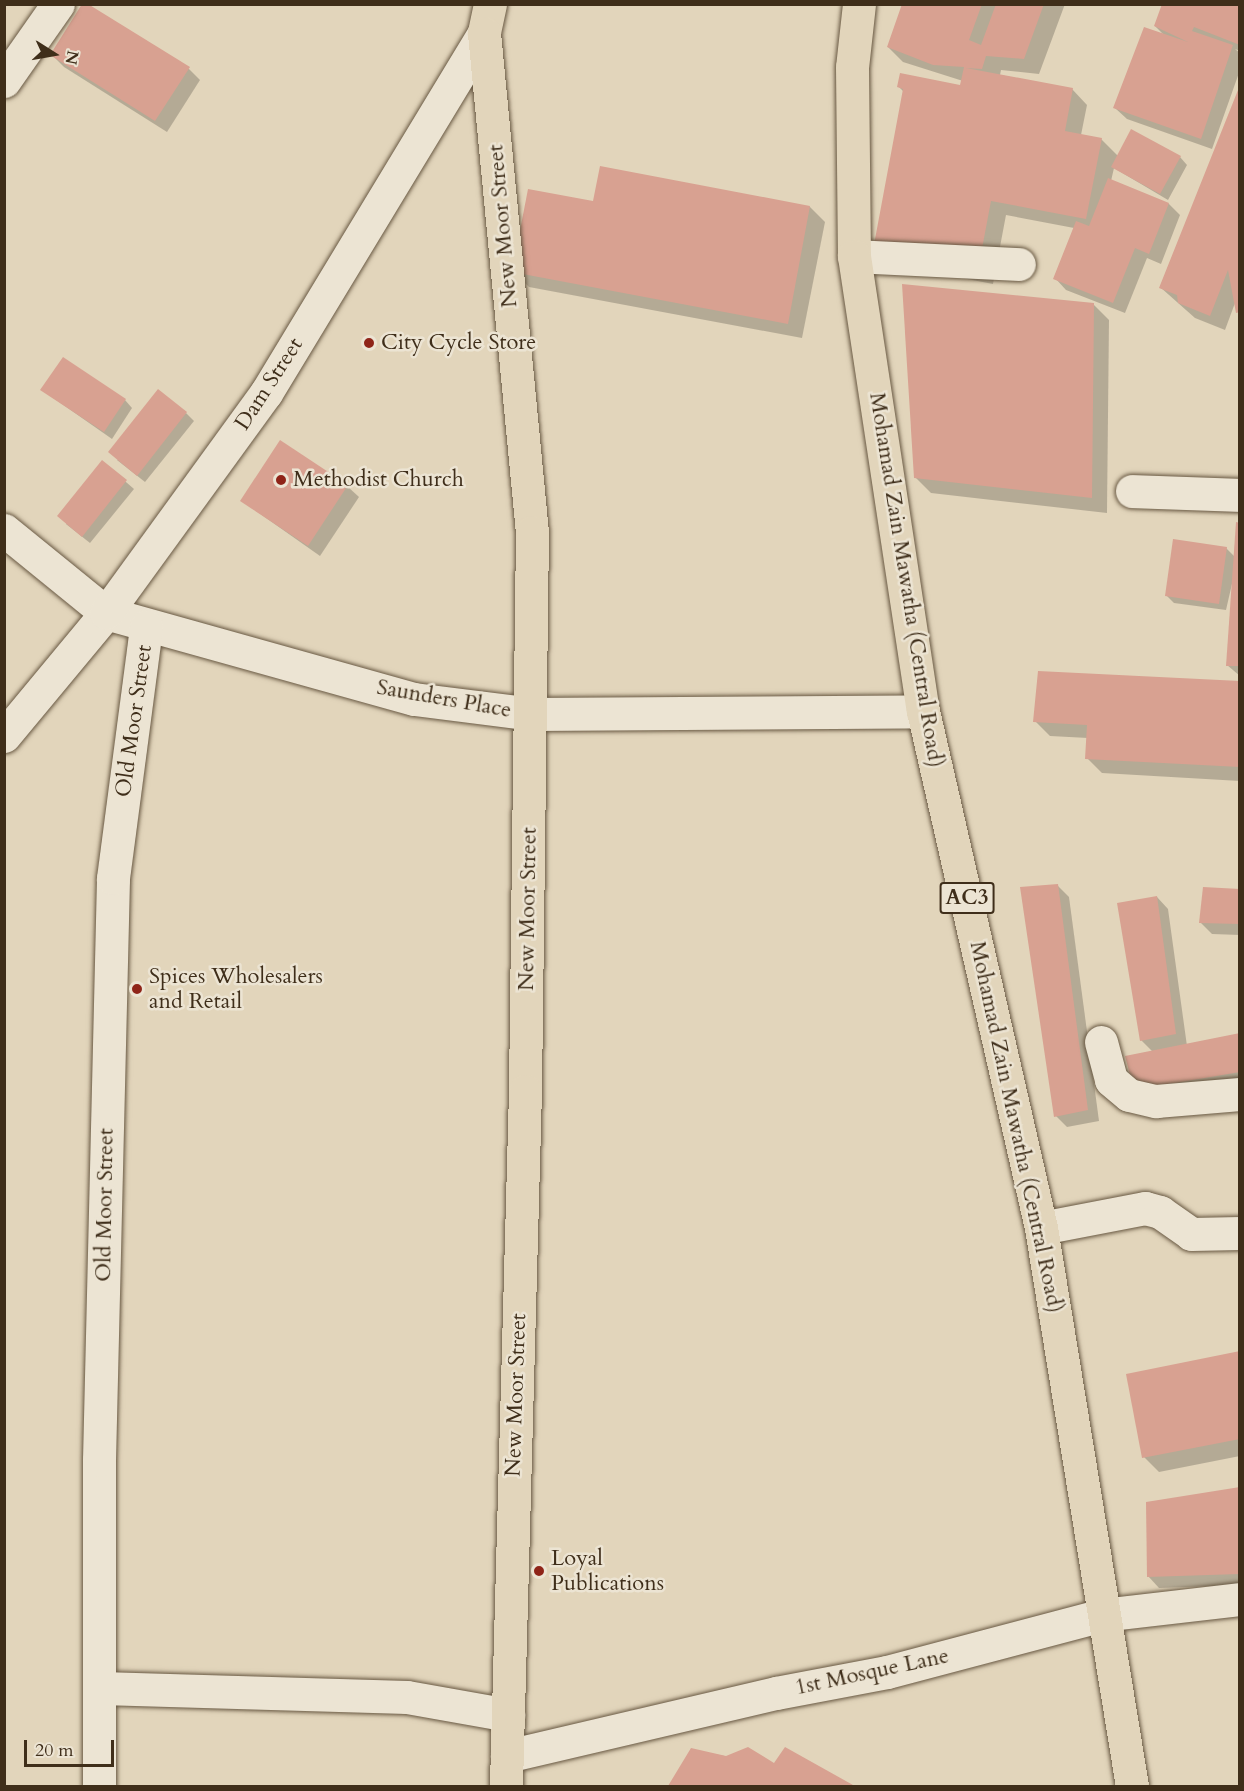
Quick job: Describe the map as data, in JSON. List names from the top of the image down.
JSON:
{
  "streets": {
    "main road": ["New Moor Street", "Mohamad Zain Mawatha (Central Road)", "AC3"],
    "street": [
      "Dam Street",
      "Saunders Place",
      "Old Moor Street",
      "1st Mosque Lane"
    ]
  },
  "crossings": [
    ["New Moor Street", "Dam Street"],
    ["New Moor Street", "Saunders Place"],
    ["New Moor Street", "1st Mosque Lane"],
    ["Dam Street", "Saunders Place"],
    ["Mohamad Zain Mawatha (Central Road)", "Saunders Place"],
    ["Mohamad Zain Mawatha (Central Road)", "1st Mosque Lane"],
    ["Saunders Place", "Old Moor Street"]
  ],
  "places": [
    "City Cycle Store",
    "Methodist Church",
    "Spices Wholesalers and Retail",
    "Loyal Publications"
  ],
  "scale_bar": "20 m",
  "north": "right"
}
